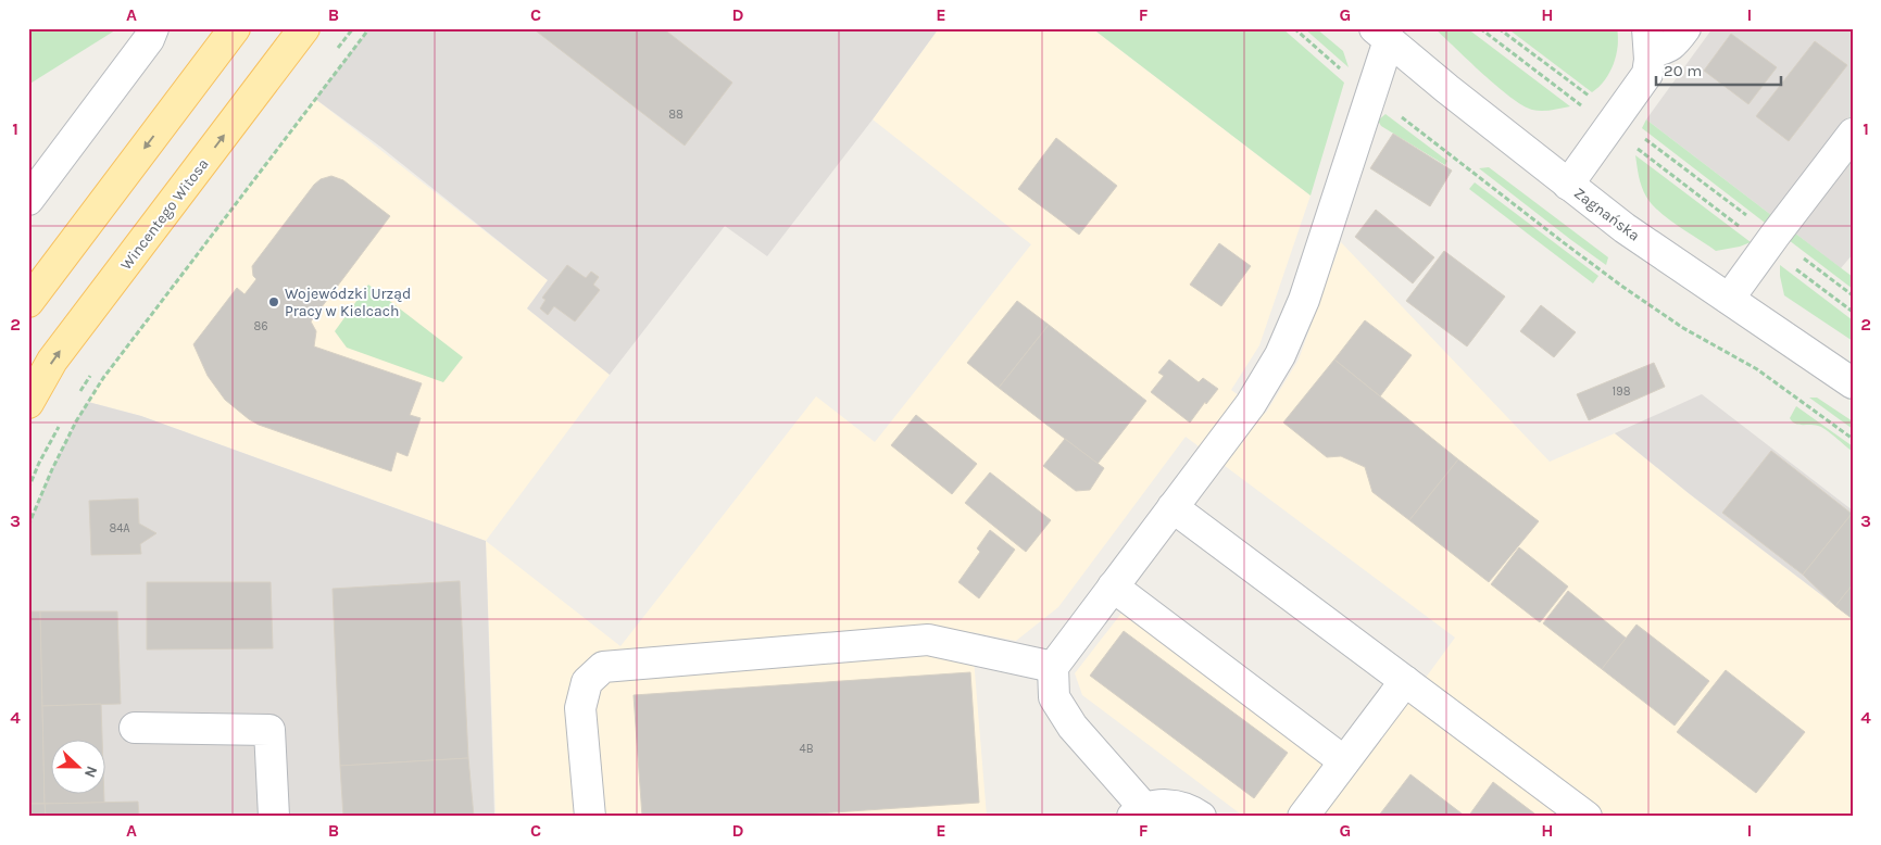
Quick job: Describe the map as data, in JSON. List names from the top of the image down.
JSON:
{
  "streets": {
    "main road": ["Wincentego Witosa"],
    "street": ["Zagnańska"]
  },
  "places": ["Wojewódzki Urząd Pracy w Kielcach"],
  "house_numbers": [
    "88",
    "86",
    "198",
    "84A",
    "4B"
  ],
  "scale_bar": "20 m",
  "north": "right",
  "grid": {
    "columns": [
      "A",
      "B",
      "C",
      "D",
      "E",
      "F",
      "G",
      "H",
      "I"
    ],
    "rows": [
      "1",
      "2",
      "3",
      "4"
    ]
  }
}
